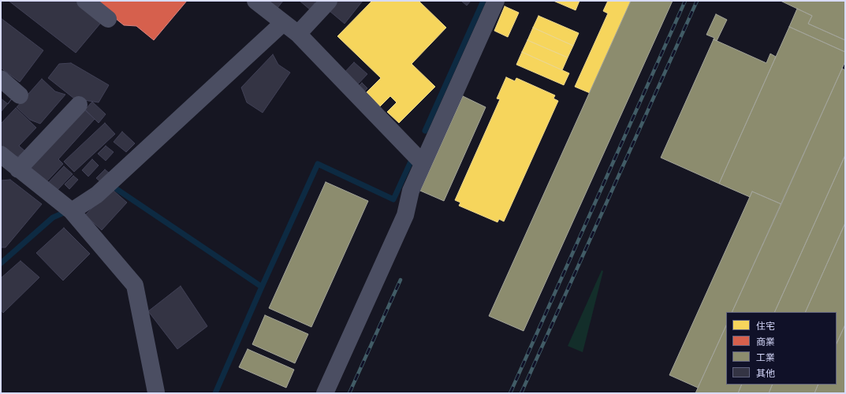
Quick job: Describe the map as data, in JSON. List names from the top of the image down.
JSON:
{
  "legend": [
    "住宅",
    "商業",
    "工業",
    "其他"
  ]
}
